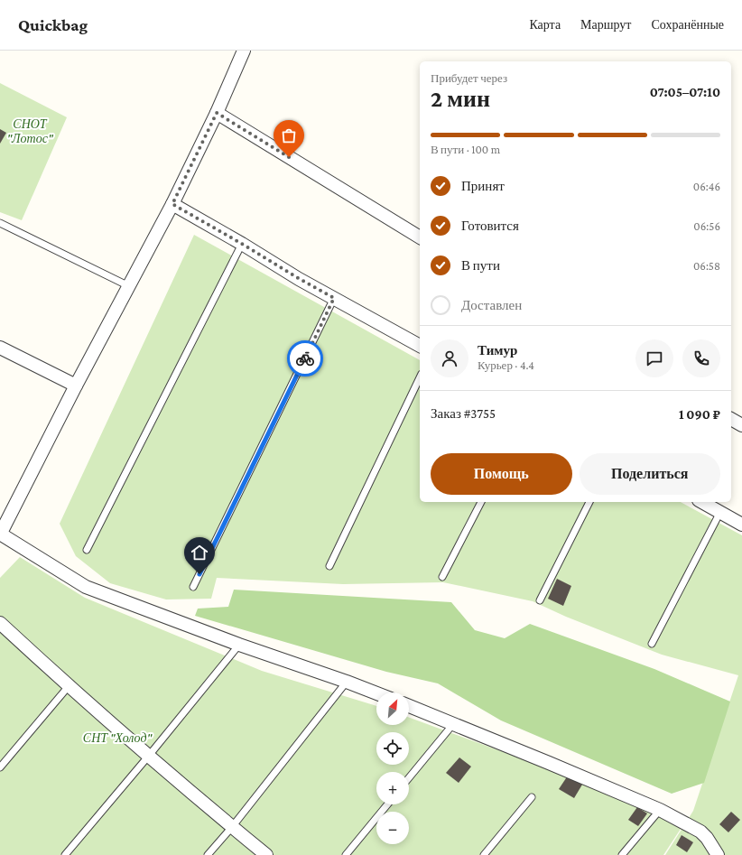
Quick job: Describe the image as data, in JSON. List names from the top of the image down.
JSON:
{
  "parks": ["СНОТ \"Лотос\"", "СНТ \"Холод\""],
  "north": "top right",
  "page": {
    "header": "Quickbag",
    "nav": ["Карта", "Маршрут", "Сохранённые"],
    "heading": ["2 мин", "Прибудет через", "07:05–07:10"],
    "panel": [
      "Тимур",
      "Курьер · 4.4",
      "Заказ #3755",
      "1 090 ₽"
    ],
    "bar": "В пути · 100 m",
    "list": [
      ["Принят", "06:46"],
      ["Готовится", "06:56"],
      ["В пути", "06:58"],
      "Доставлен"
    ],
    "buttons": ["Помощь", "Поделиться"],
    "map_buttons": ["+", "−"]
  }
}
